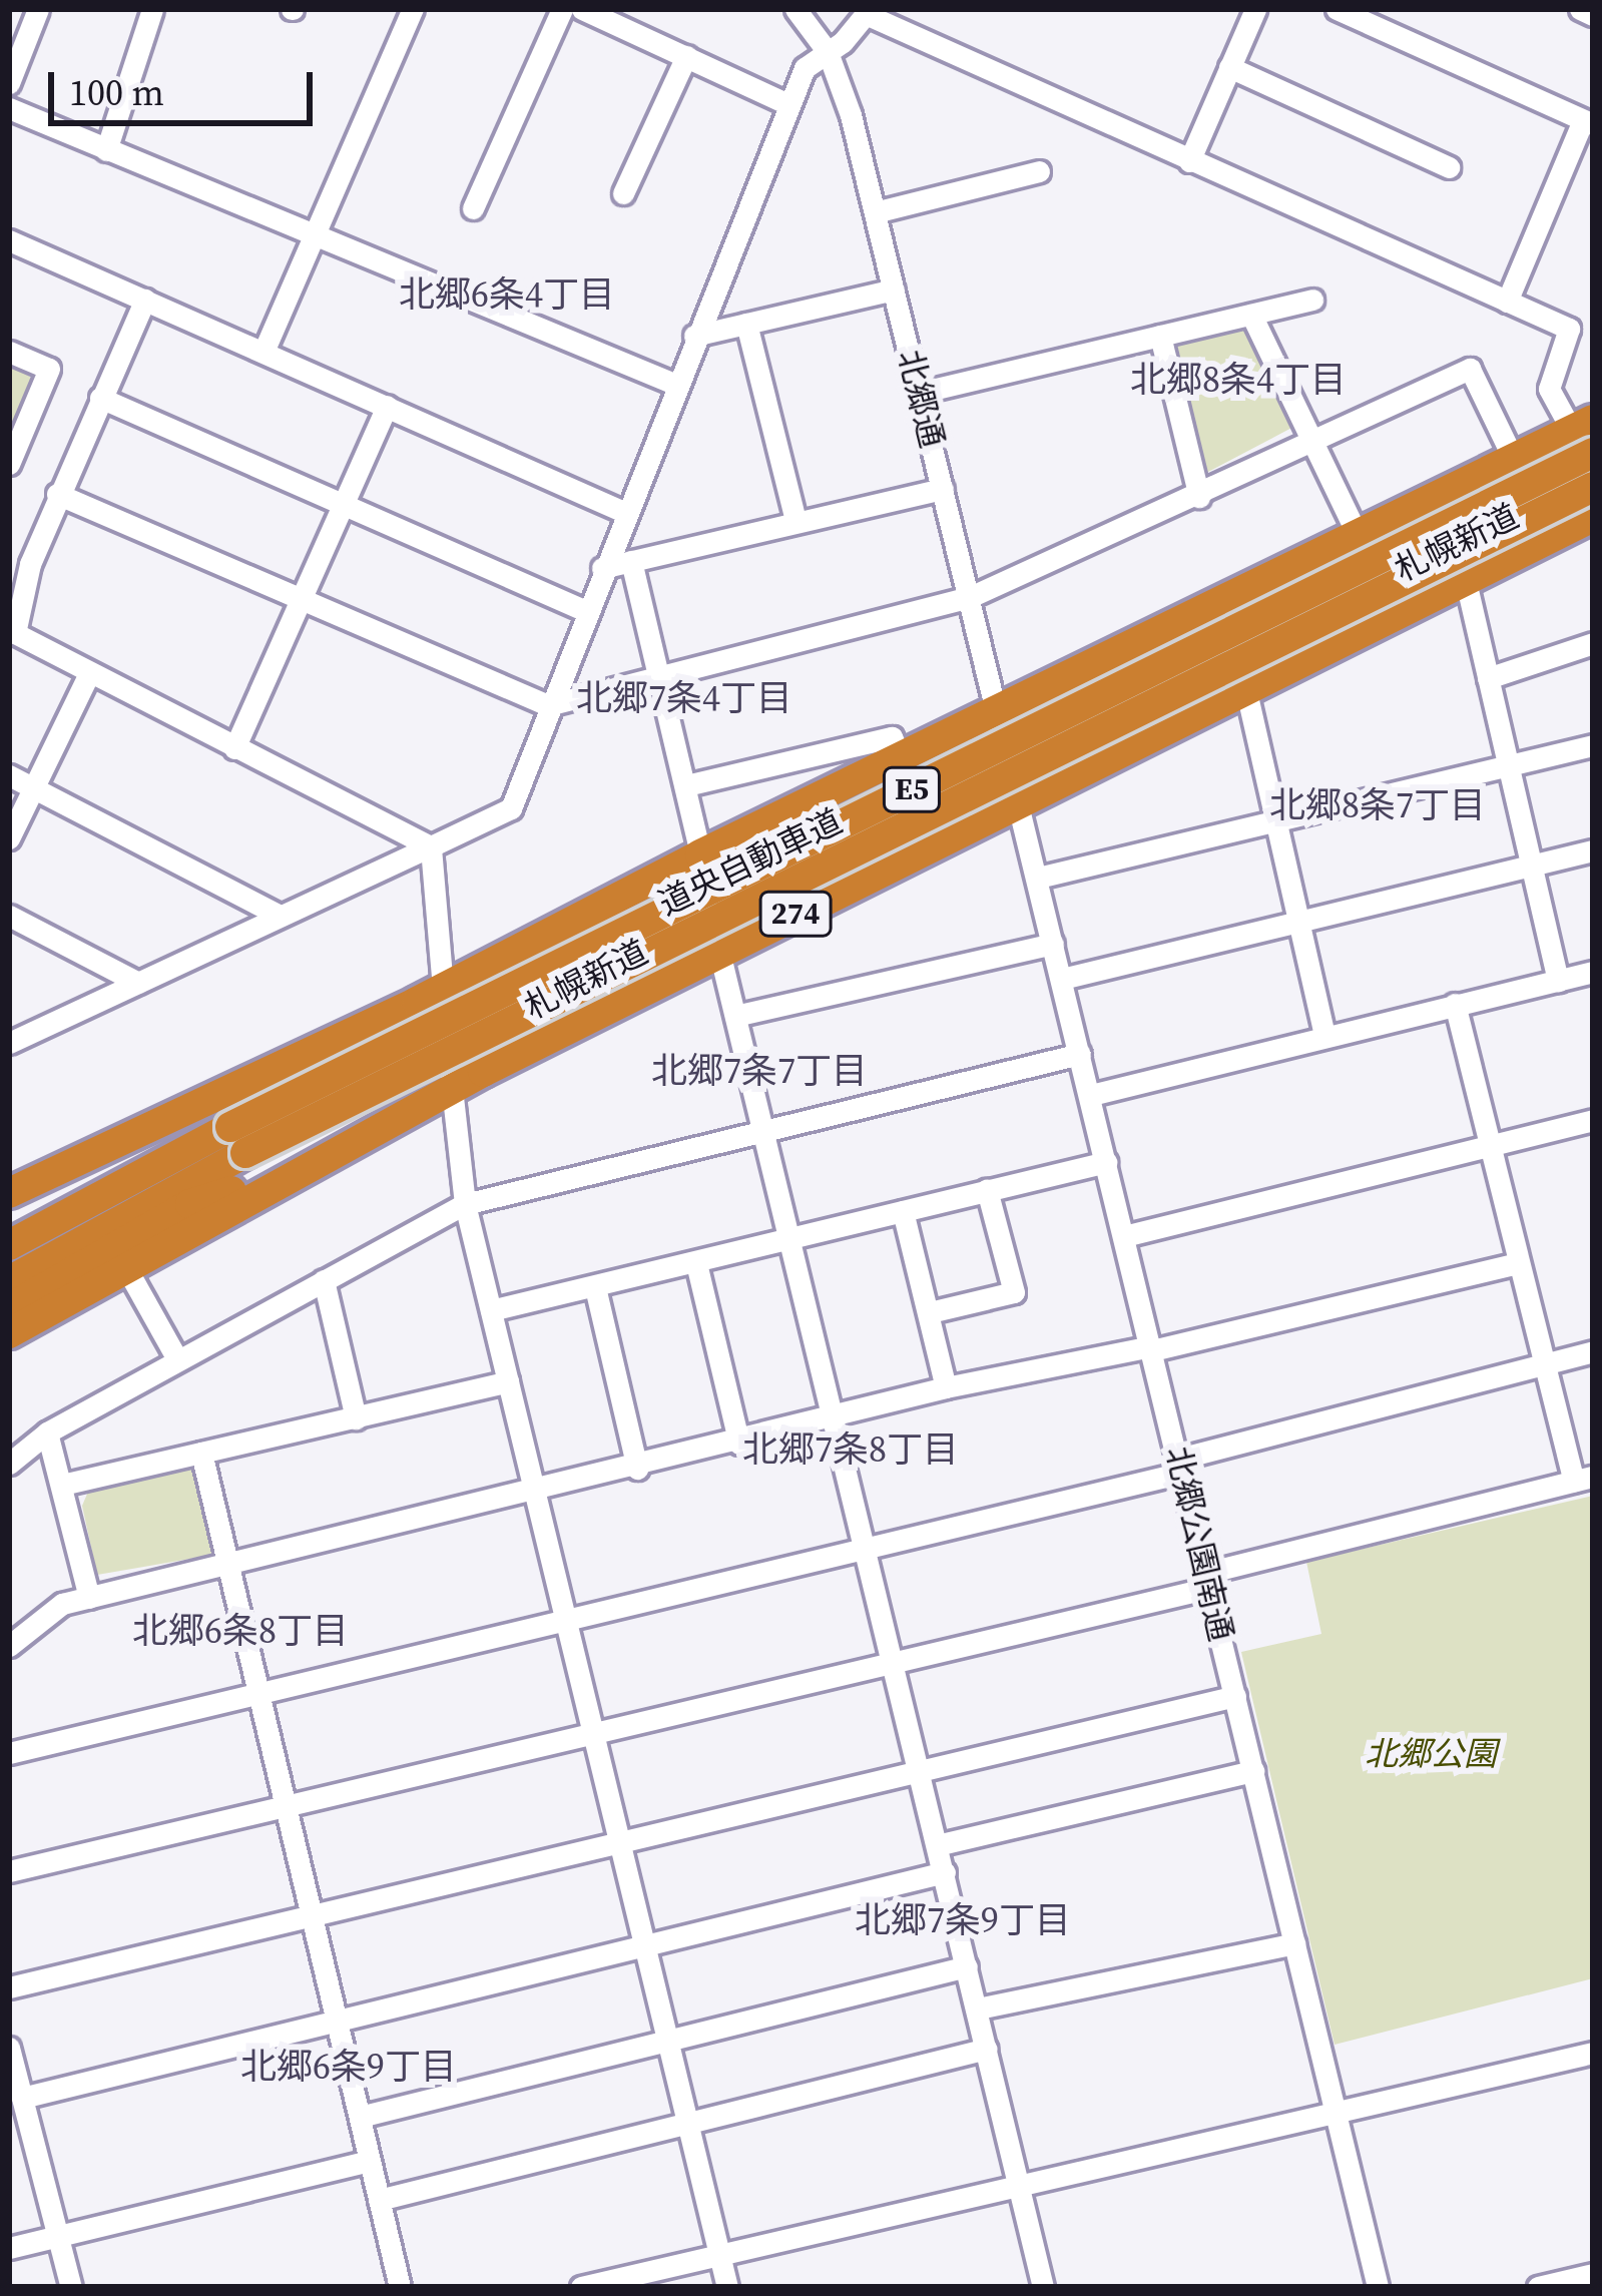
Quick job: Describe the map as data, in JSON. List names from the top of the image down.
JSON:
{
  "streets": {
    "highway": [
      "札幌新道",
      "E5",
      "道央自動車道",
      "274"
    ],
    "street": ["北郷通", "北郷公園南通"]
  },
  "crossings": [
    ["北郷通", "札幌新道"],
    ["北郷通", "北郷公園南通"],
    ["札幌新道", "道央自動車道"],
    ["札幌新道", "北郷公園南通"]
  ],
  "districts": [
    "北郷6条4丁目",
    "北郷8条4丁目",
    "北郷7条4丁目",
    "北郷8条7丁目",
    "北郷7条7丁目",
    "北郷7条8丁目",
    "北郷6条8丁目",
    "北郷7条9丁目",
    "北郷6条9丁目"
  ],
  "parks": ["北郷公園"],
  "scale_bar": "100 m"
}
